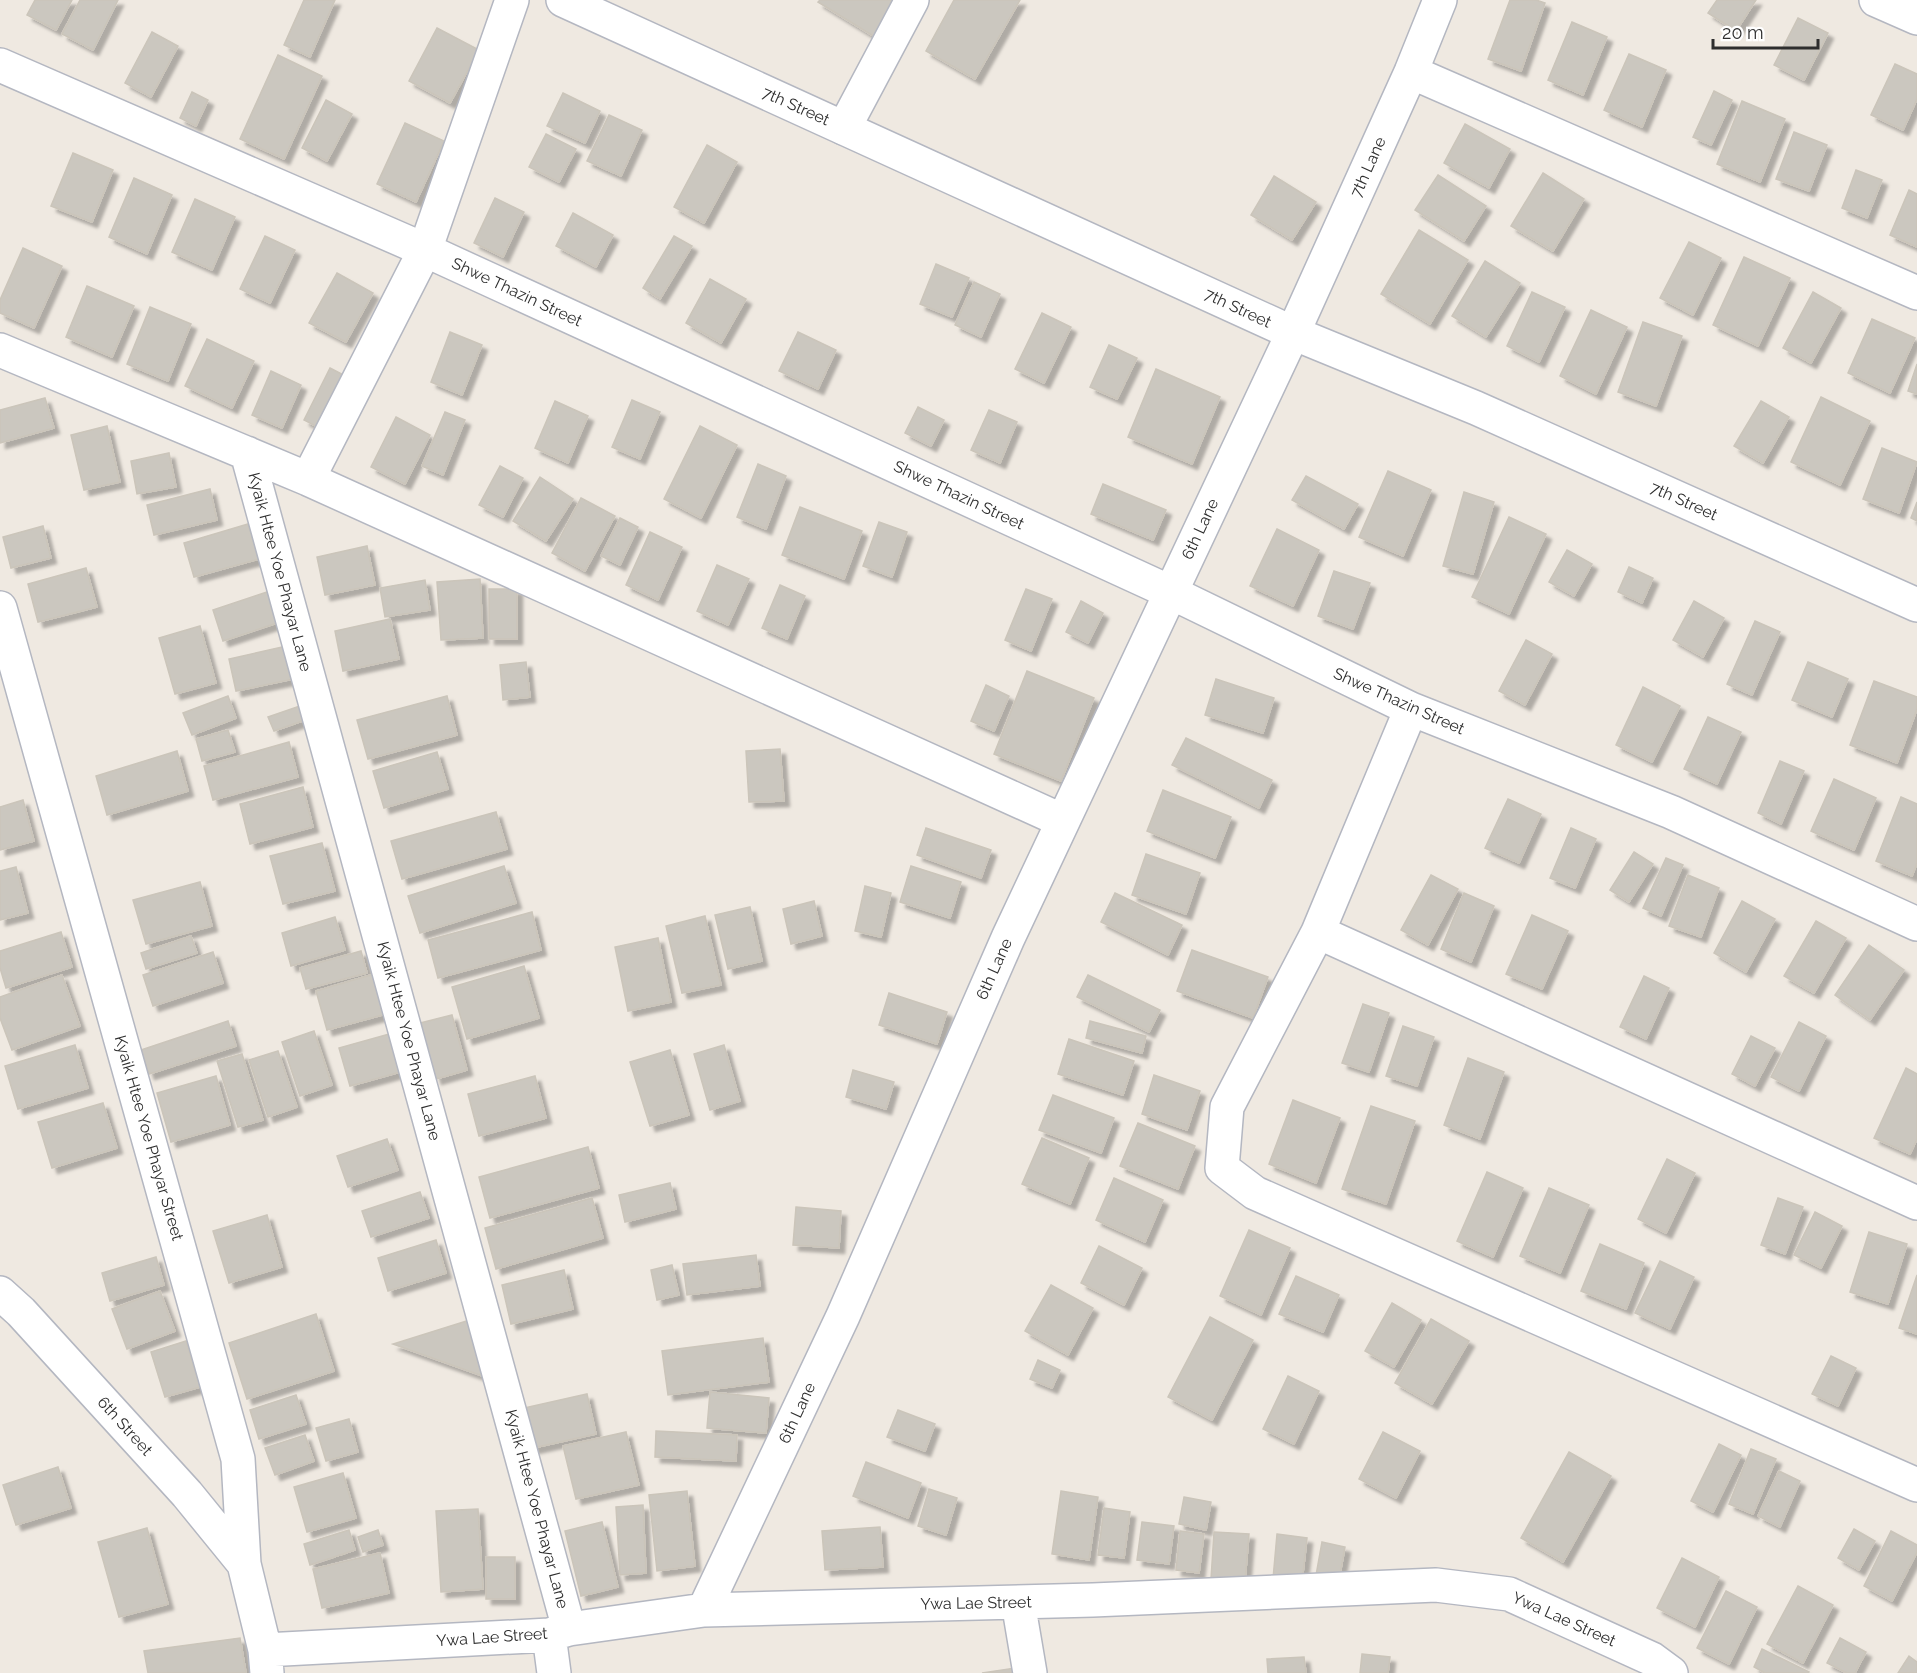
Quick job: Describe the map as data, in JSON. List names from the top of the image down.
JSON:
{
  "streets": {
    "street": [
      "7th Street",
      "7th Lane",
      "Shwe Thazin Street",
      "6th Lane",
      "Kyaik Htee Yoe Phayar Lane",
      "Kyaik Htee Yoe Phayar Street",
      "6th Street",
      "Ywa Lae Street"
    ]
  },
  "crossings": [
    ["7th Street", "7th Lane"],
    ["7th Street", "6th Lane"],
    ["7th Lane", "6th Lane"],
    ["Shwe Thazin Street", "6th Lane"],
    ["6th Lane", "Ywa Lae Street"],
    ["Kyaik Htee Yoe Phayar Lane", "Ywa Lae Street"],
    ["Kyaik Htee Yoe Phayar Street", "6th Street"],
    ["Kyaik Htee Yoe Phayar Street", "Ywa Lae Street"]
  ],
  "scale_bar": "20 m"
}
